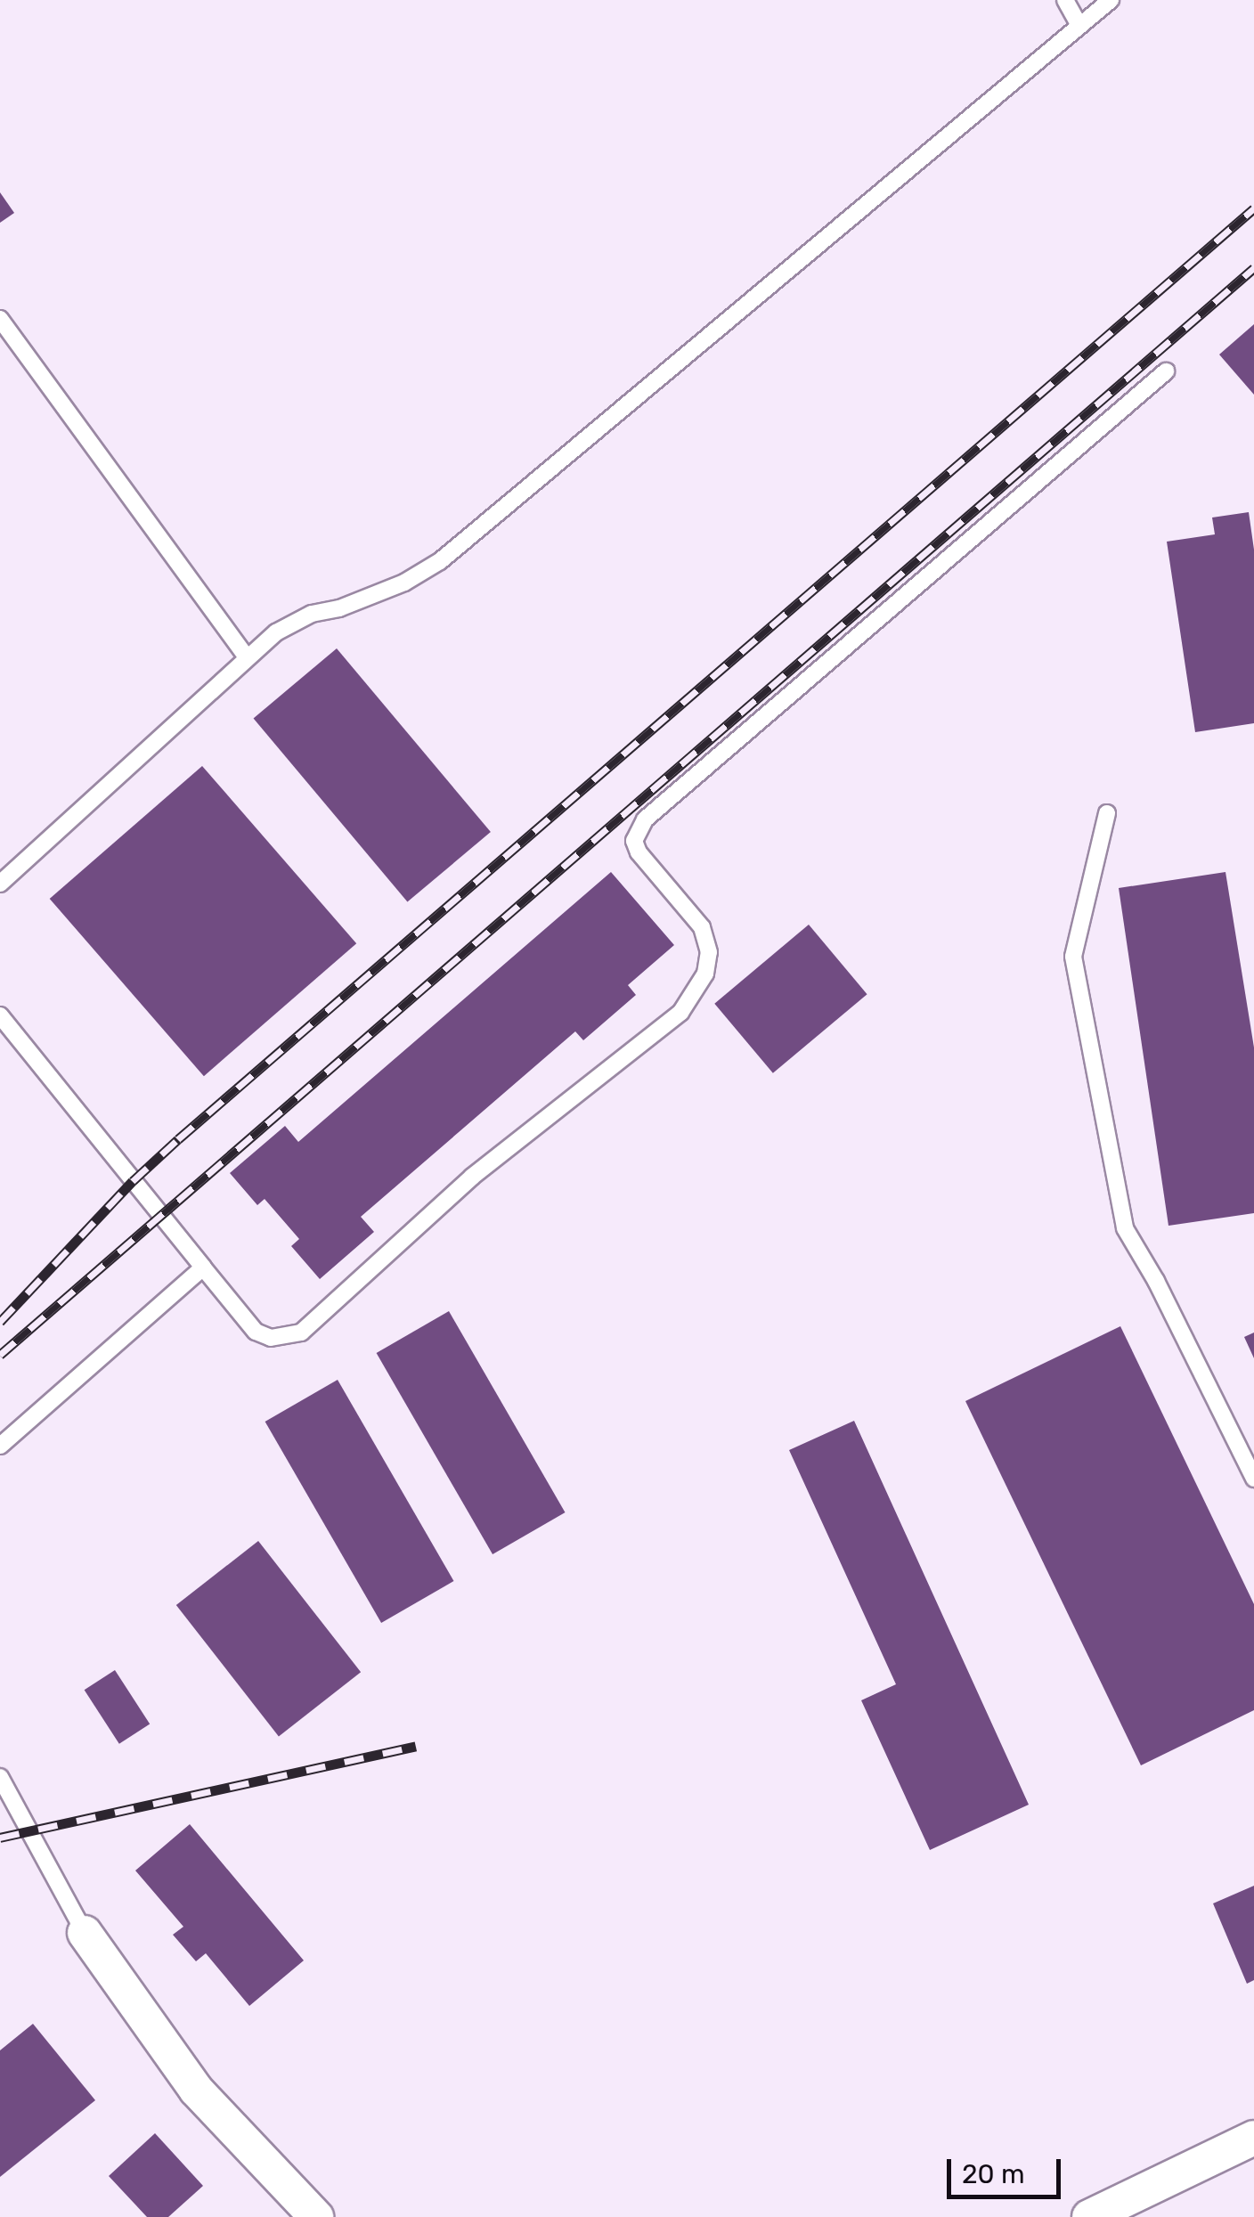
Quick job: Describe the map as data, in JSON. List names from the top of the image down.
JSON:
{
  "scale_bar": "20 m"
}
